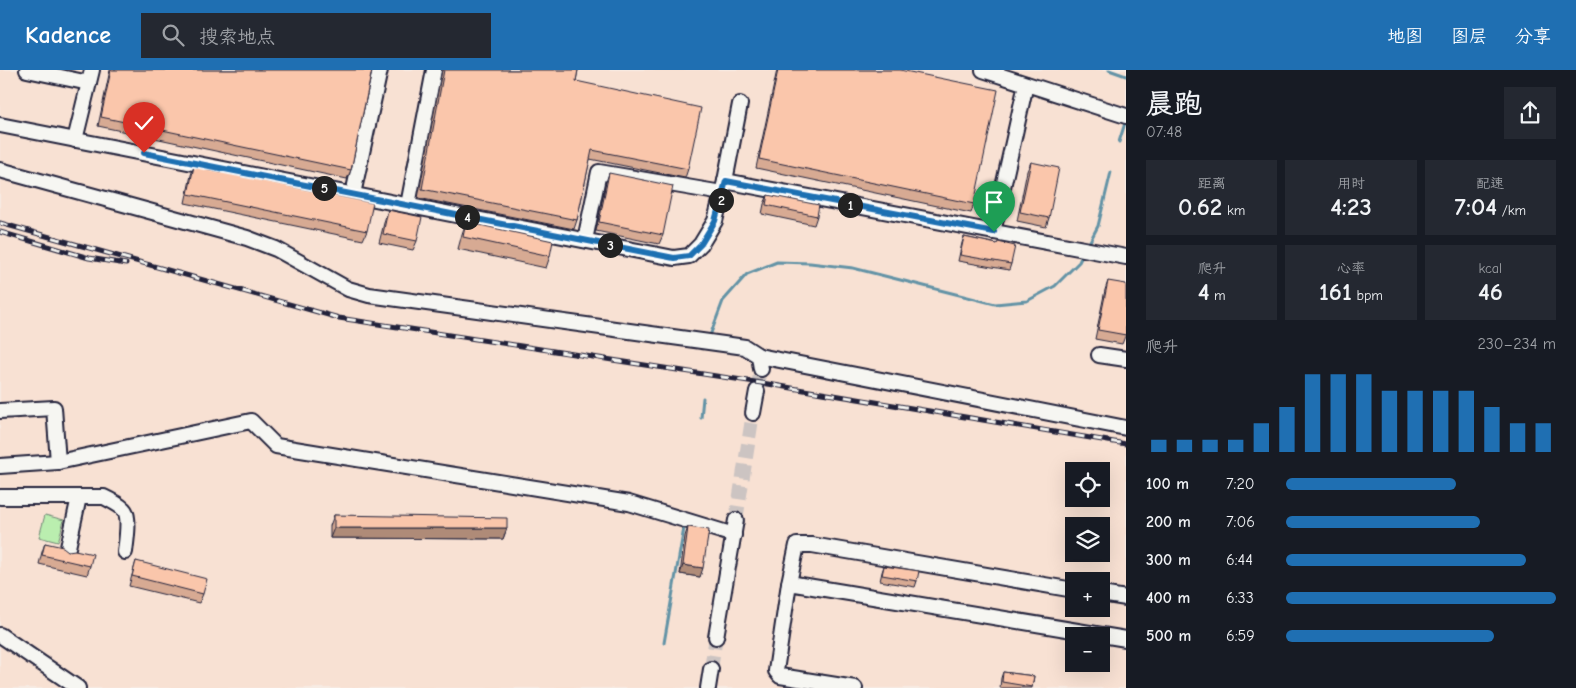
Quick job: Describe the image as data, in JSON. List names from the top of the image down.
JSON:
{
  "page": {
    "header": "Kadence",
    "search": "搜索地点",
    "nav": ["地图", "图层", "分享"],
    "heading": ["晨跑", "07:48"],
    "stats": [
      ["距离", "0.62 km"],
      ["用时", "4:23"],
      ["配速", "7:04 /km"],
      ["爬升", "4 m"],
      ["心率", "161 bpm"],
      ["kcal", "46"]
    ],
    "pins": [
      "5",
      "2",
      "1",
      "4",
      "3"
    ],
    "chart": ["爬升", "230–234 m"],
    "map_buttons": ["+", "−"],
    "list": [
      {
        "name": "100 m",
        "note": "7:20"
      },
      {
        "name": "200 m",
        "note": "7:06"
      },
      {
        "name": "300 m",
        "note": "6:44"
      },
      {
        "name": "400 m",
        "note": "6:33"
      },
      {
        "name": "500 m",
        "note": "6:59"
      }
    ]
  }
}
